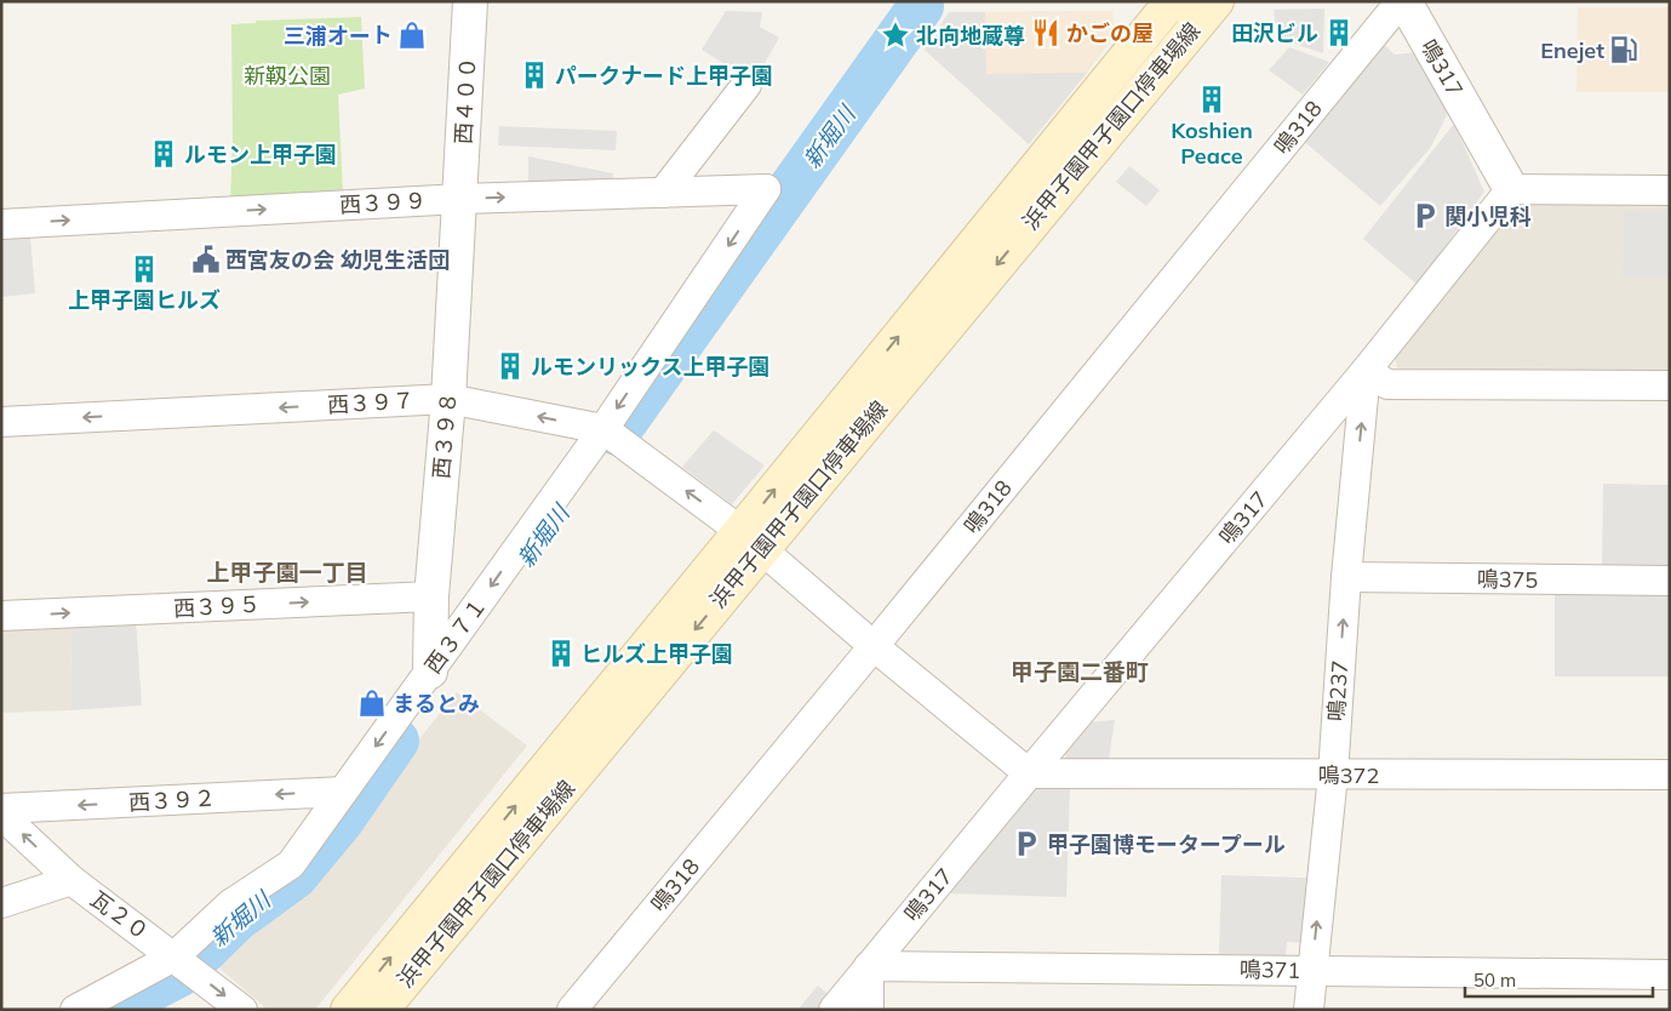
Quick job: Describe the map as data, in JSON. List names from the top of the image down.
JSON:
{
  "streets": {
    "main road": ["浜甲子園甲子園口停車場線"],
    "street": [
      "鳴317",
      "西４００",
      "鳴318",
      "西３９９",
      "西３９７",
      "西３９８",
      "鳴375",
      "西３９５",
      "西３７１",
      "鳴237",
      "鳴372",
      "西３９２",
      "瓦２０",
      "鳴371"
    ]
  },
  "crossings": [
    ["鳴317", "鳴318"],
    ["鳴317", "西３９７"],
    ["鳴317", "鳴237"],
    ["鳴317", "鳴372"],
    ["鳴317", "鳴371"],
    ["西４００", "西３９９"],
    ["西４００", "西３９８"],
    ["浜甲子園甲子園口停車場線", "西３９７"],
    ["鳴318", "西３９７"],
    ["西３９９", "西３９８"],
    ["西３９９", "西３７１"],
    ["西３９７", "西３９８"],
    ["西３９７", "西３７１"],
    ["西３９７", "鳴372"],
    ["西３９８", "西３９５"],
    ["西３９８", "西３７１"],
    ["鳴375", "鳴237"],
    ["西３７１", "西３９２"],
    ["西３７１", "瓦２０"],
    ["鳴237", "鳴372"],
    ["鳴237", "鳴371"]
  ],
  "one_way": [
    "西３９９",
    "西３９７",
    "西３９５",
    "西３７１",
    "鳴237",
    "西３９２"
  ],
  "districts": ["上甲子園一丁目", "甲子園二番町"],
  "water": ["新堀川"],
  "parks": ["新靱公園"],
  "places": {
    "restaurant": ["かごの屋"],
    "building": [
      "田沢ビル",
      "パークナード上甲子園",
      "Koshien Peace",
      "ルモン上甲子園",
      "上甲子園ヒルズ",
      "ルモンリックス上甲子園",
      "ヒルズ上甲子園"
    ],
    "shop": ["三浦オート", "まるとみ"],
    "place": ["北向地蔵尊"],
    "fuel station": ["Enejet"],
    "parking": ["関小児科", "甲子園博モータープール"],
    "public building": ["西宮友の会 幼児生活団"]
  },
  "scale_bar": "50 m"
}
